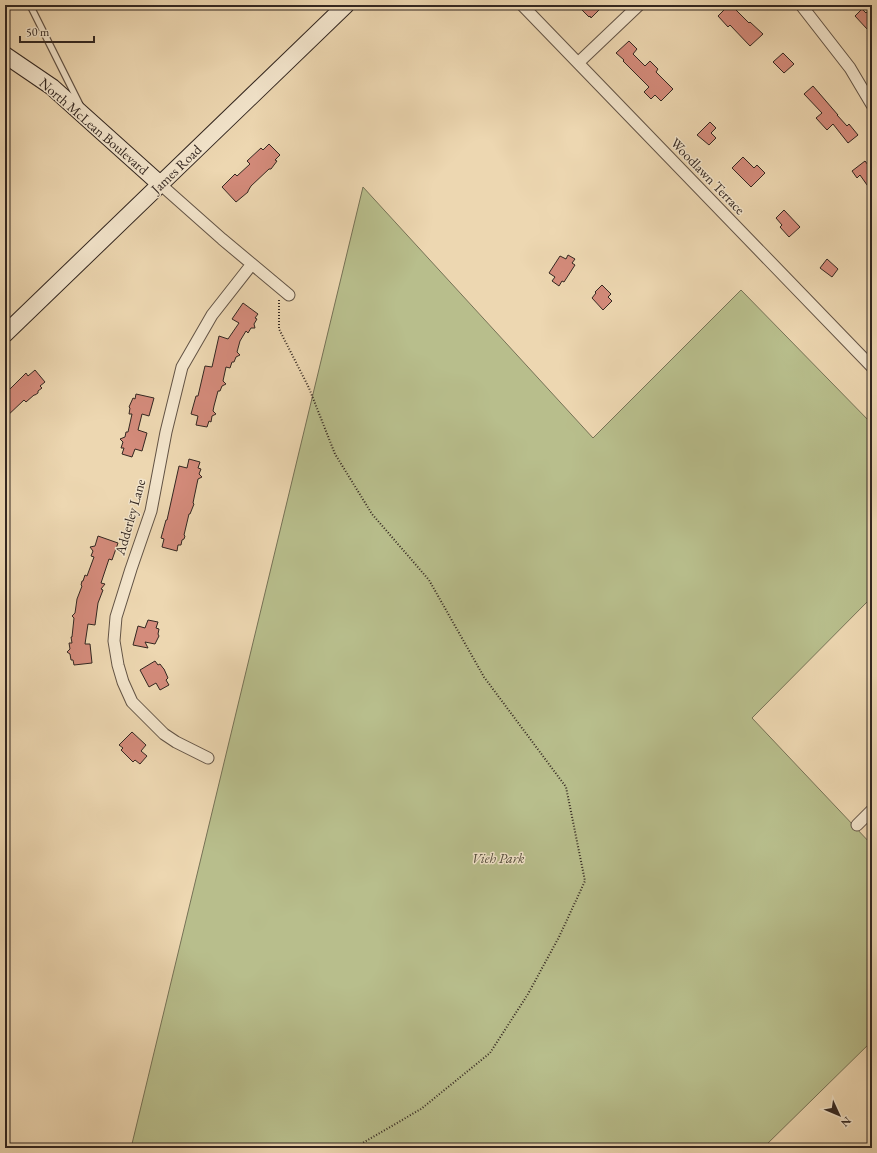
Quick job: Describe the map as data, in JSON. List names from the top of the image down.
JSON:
{
  "streets": {
    "main road": ["North McLean Boulevard", "James Road"],
    "street": ["Woodlawn Terrace", "Adderley Lane"]
  },
  "crossings": [
    ["North McLean Boulevard", "James Road"],
    ["North McLean Boulevard", "Adderley Lane"]
  ],
  "parks": ["Vieh Park"],
  "scale_bar": "50 m",
  "north": "bottom right"
}
